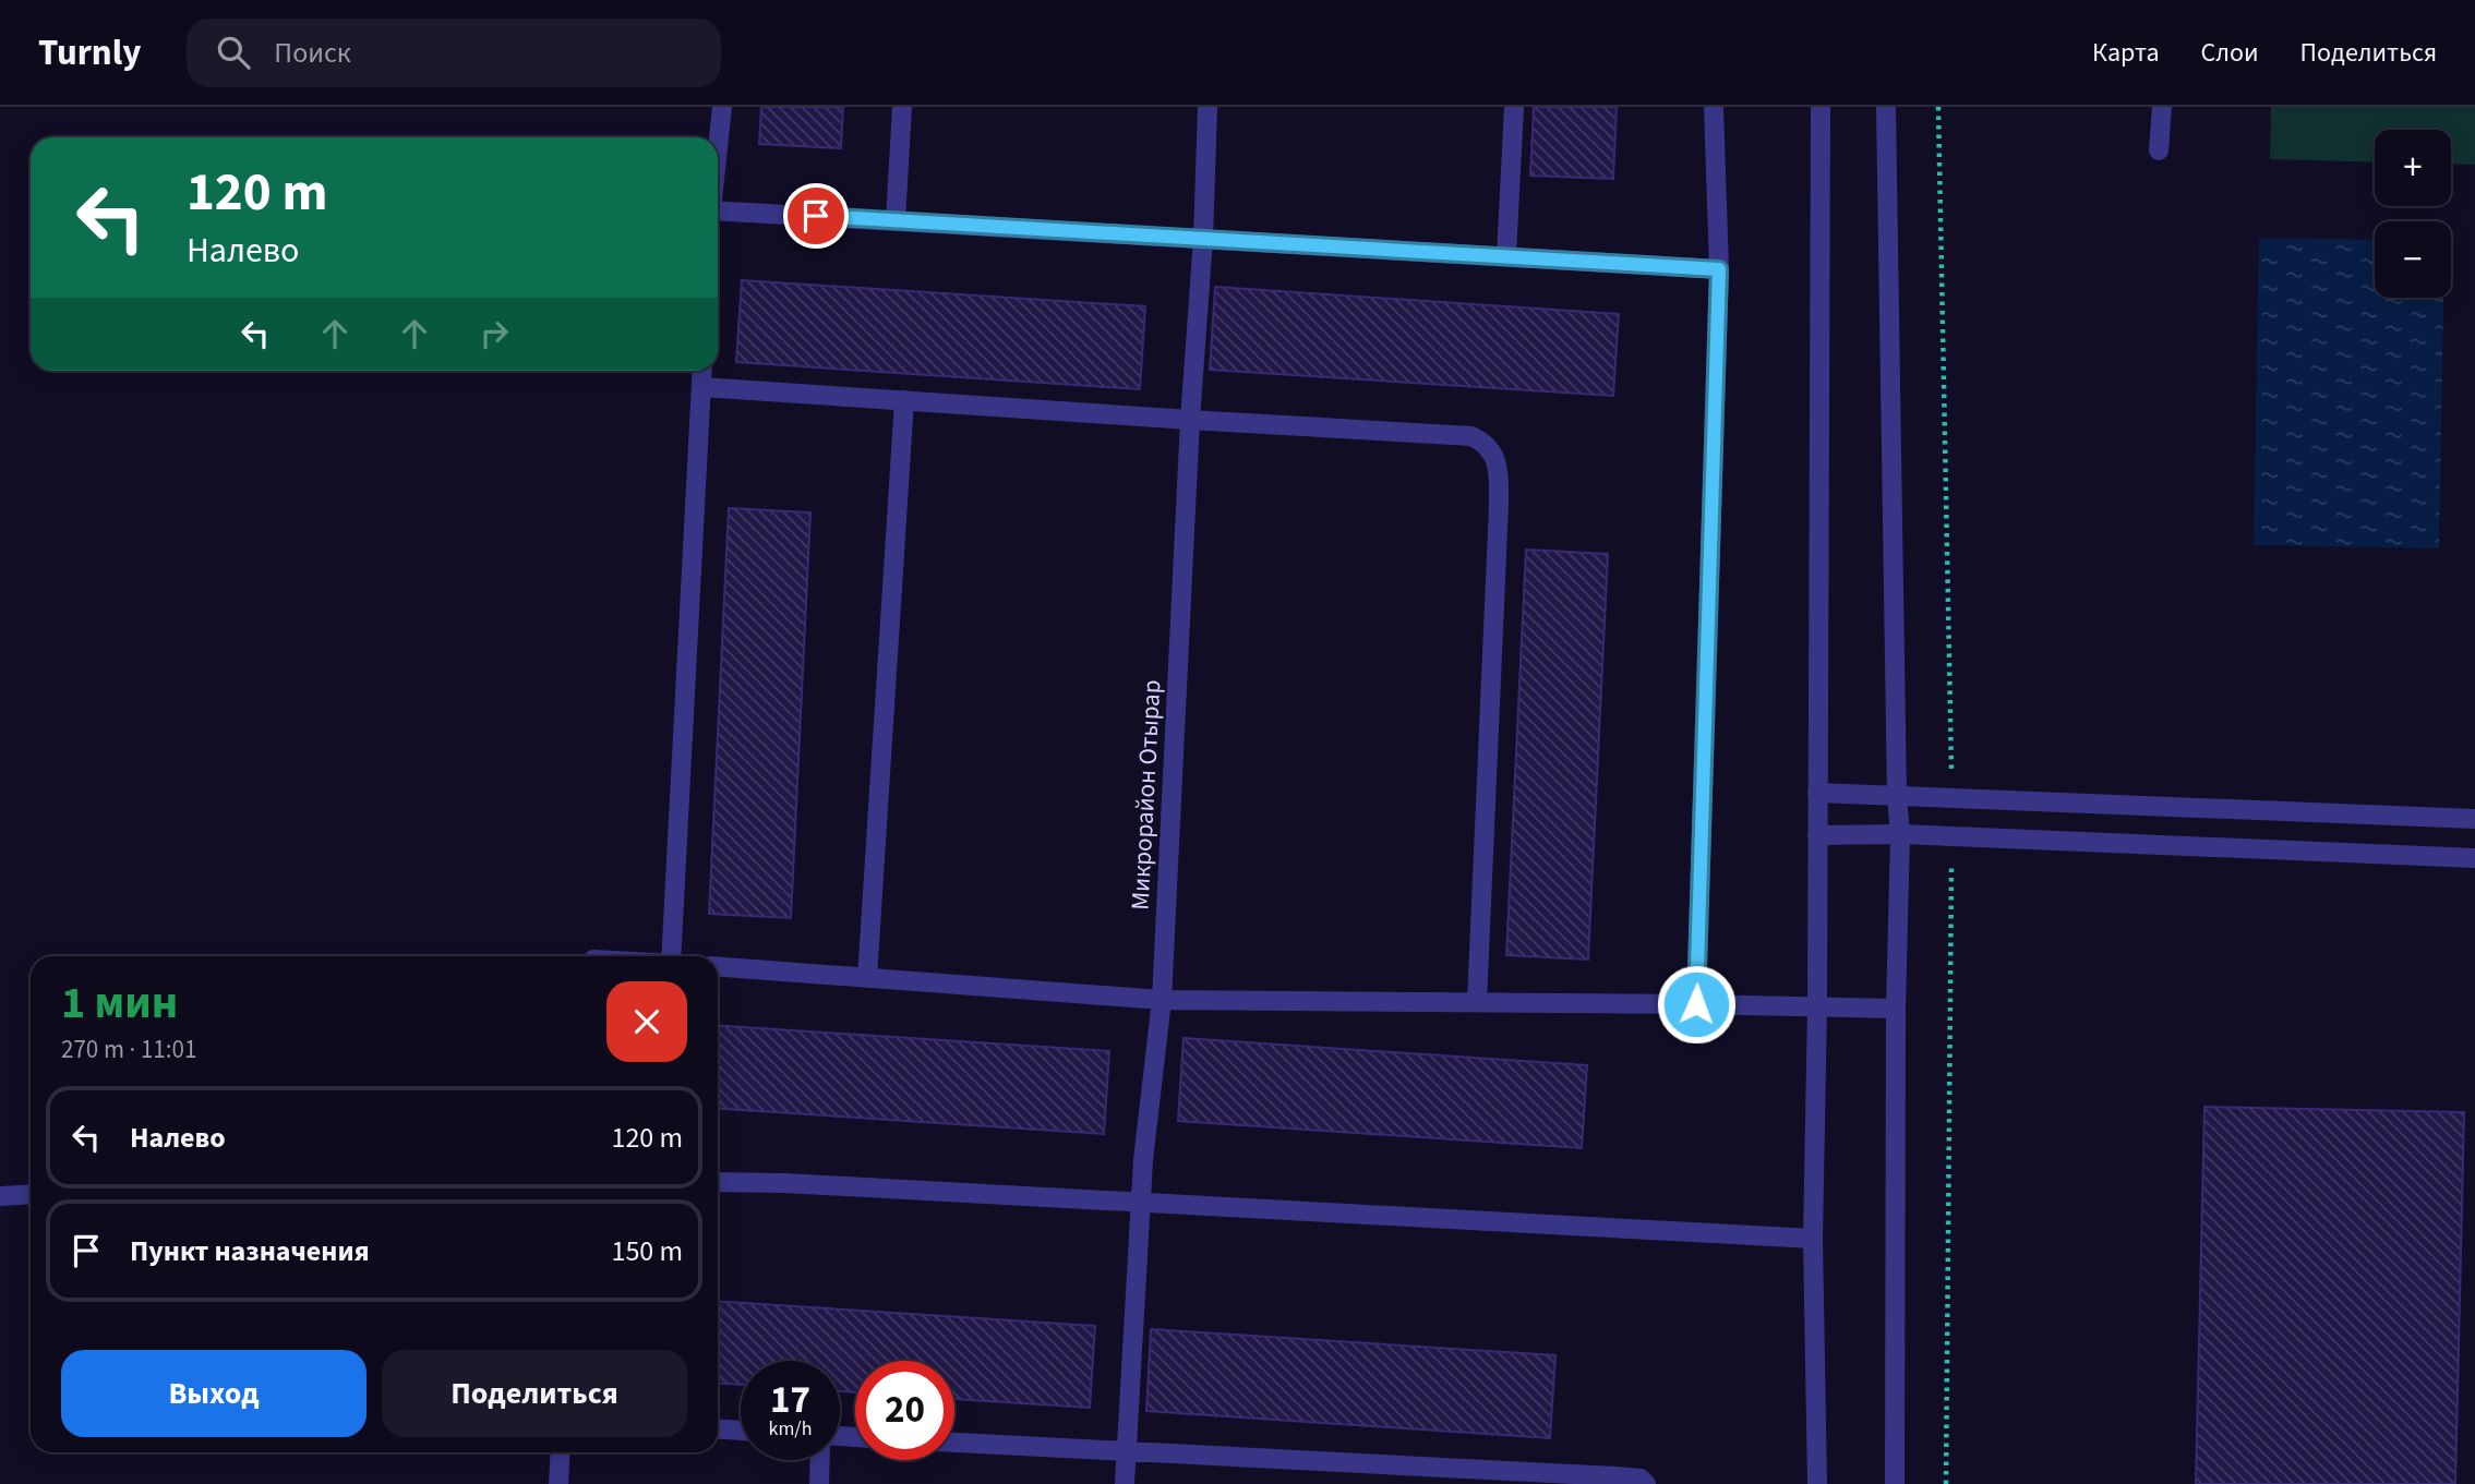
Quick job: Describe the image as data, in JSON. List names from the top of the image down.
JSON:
{
  "streets": {
    "street": ["Микрорайон Отырар"]
  },
  "page": {
    "header": "Turnly",
    "search": "Поиск",
    "nav": ["Карта", "Слои", "Поделиться"],
    "map_buttons": ["+", "−"],
    "turn": ["120 m", "Налево"],
    "heading": ["1 мин", "270 m · 11:01"],
    "list": [
      {
        "name": "Налево",
        "value": "120 m"
      },
      {
        "name": "Пункт назначения",
        "value": "150 m"
      }
    ],
    "buttons": ["Выход", "Поделиться"],
    "speed": "17 km/h",
    "limit": "20"
  }
}
